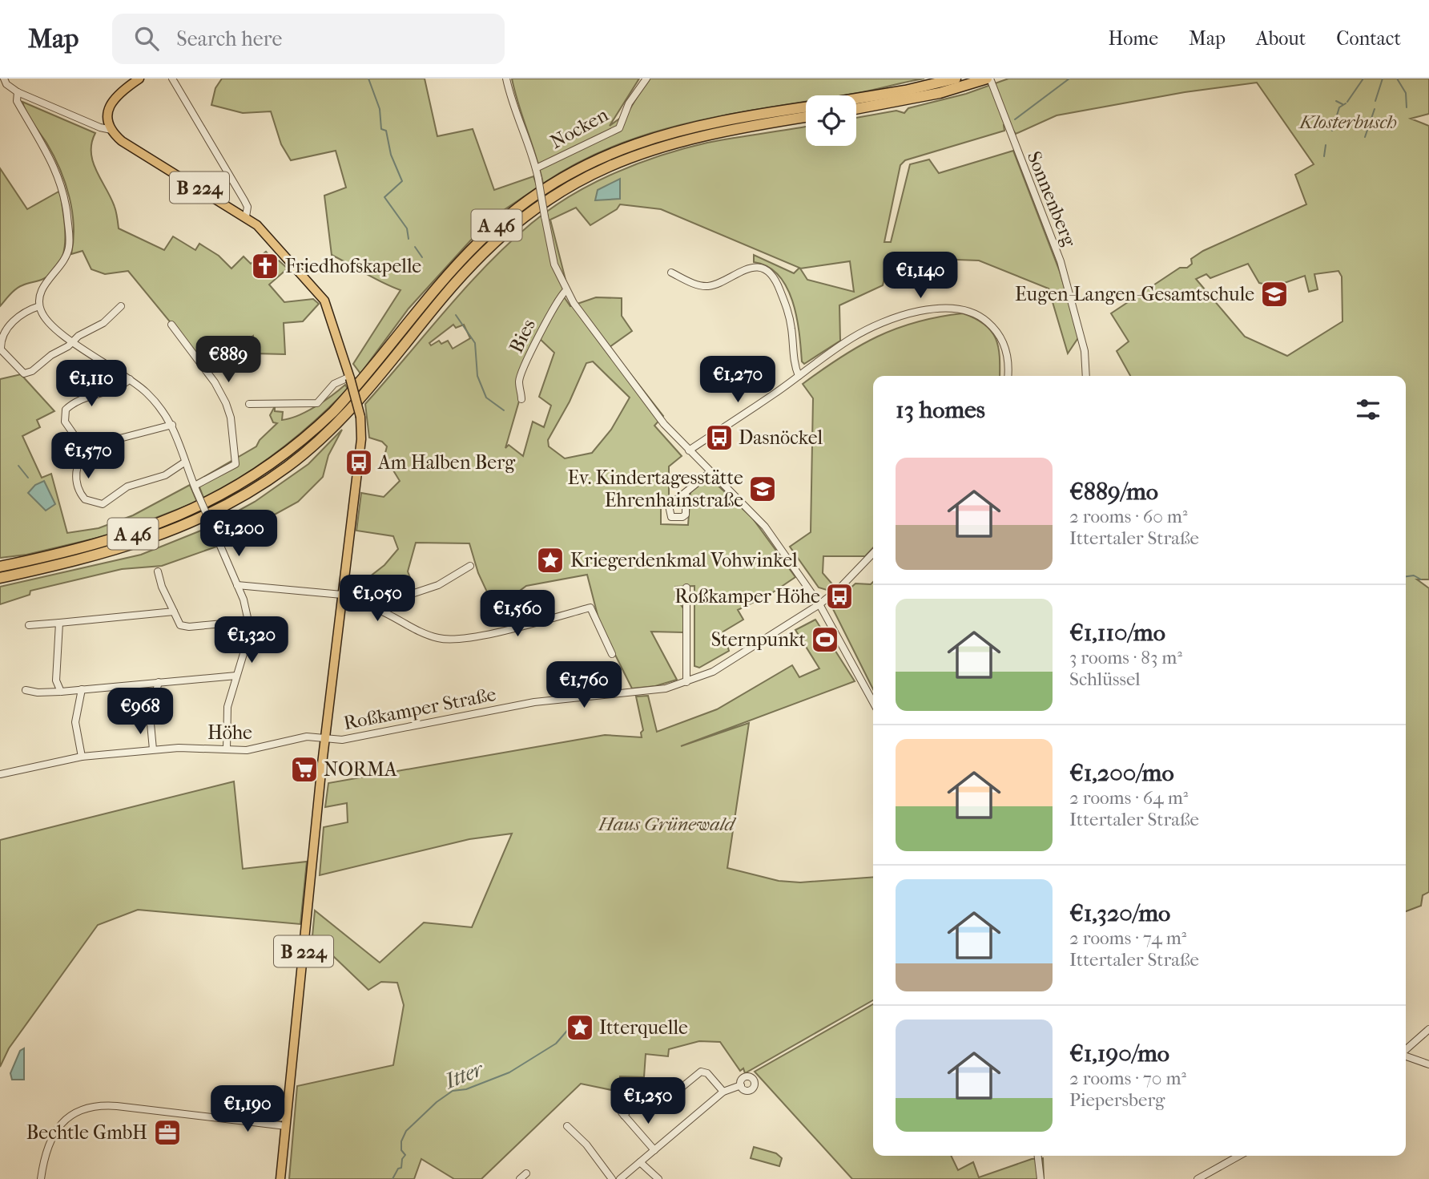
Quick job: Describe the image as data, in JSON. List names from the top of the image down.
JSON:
{
  "streets": {
    "highway": ["A 46"],
    "main road": ["B 224"],
    "street": [
      "Nocken",
      "Sonnenberg",
      "Bies",
      "Roßkamper Straße",
      "Höhe"
    ]
  },
  "crossings": [
    ["B 224", "Roßkamper Straße"],
    ["B 224", "Höhe"],
    ["Roßkamper Straße", "Höhe"]
  ],
  "water": ["Itter"],
  "parks": ["Klosterbusch", "Haus Grünewald"],
  "places": {
    "church": ["Friedhofskapelle"],
    "school or university": ["Eugen-Langen-Gesamtschule", "Ev. Kindertagesstätte Ehrenhainstraße"],
    "bus stop": ["Dasnöckel", "Am Halben Berg", "Roßkamper Höhe"],
    "place": ["Kriegerdenkmal Vohwinkel", "Itterquelle"],
    "sports": ["Sternpunkt"],
    "supermarket": ["NORMA"],
    "office": ["Bechtle GmbH"]
  },
  "page": {
    "header": "Map",
    "search": "Search here",
    "nav": [
      "Home",
      "Map",
      "About",
      "Contact"
    ],
    "price": [
      "€1,140",
      "€889",
      "€1,270",
      "€1,110",
      "€1,570",
      "€1,200",
      "€1,050",
      "€1,560",
      "€1,320",
      "€1,760",
      "€968",
      "€1,250",
      "€1,190"
    ],
    "heading": "13 homes",
    "list": [
      {
        "name": "€889/mo",
        "note": "2 rooms · 60 m² · Ittertaler Straße"
      },
      {
        "name": "€1,110/mo",
        "note": "3 rooms · 83 m² · Schlüssel"
      },
      {
        "name": "€1,200/mo",
        "note": "2 rooms · 64 m² · Ittertaler Straße"
      },
      {
        "name": "€1,320/mo",
        "note": "2 rooms · 74 m² · Ittertaler Straße"
      },
      {
        "name": "€1,190/mo",
        "note": "2 rooms · 70 m² · Piepersberg"
      }
    ]
  }
}
